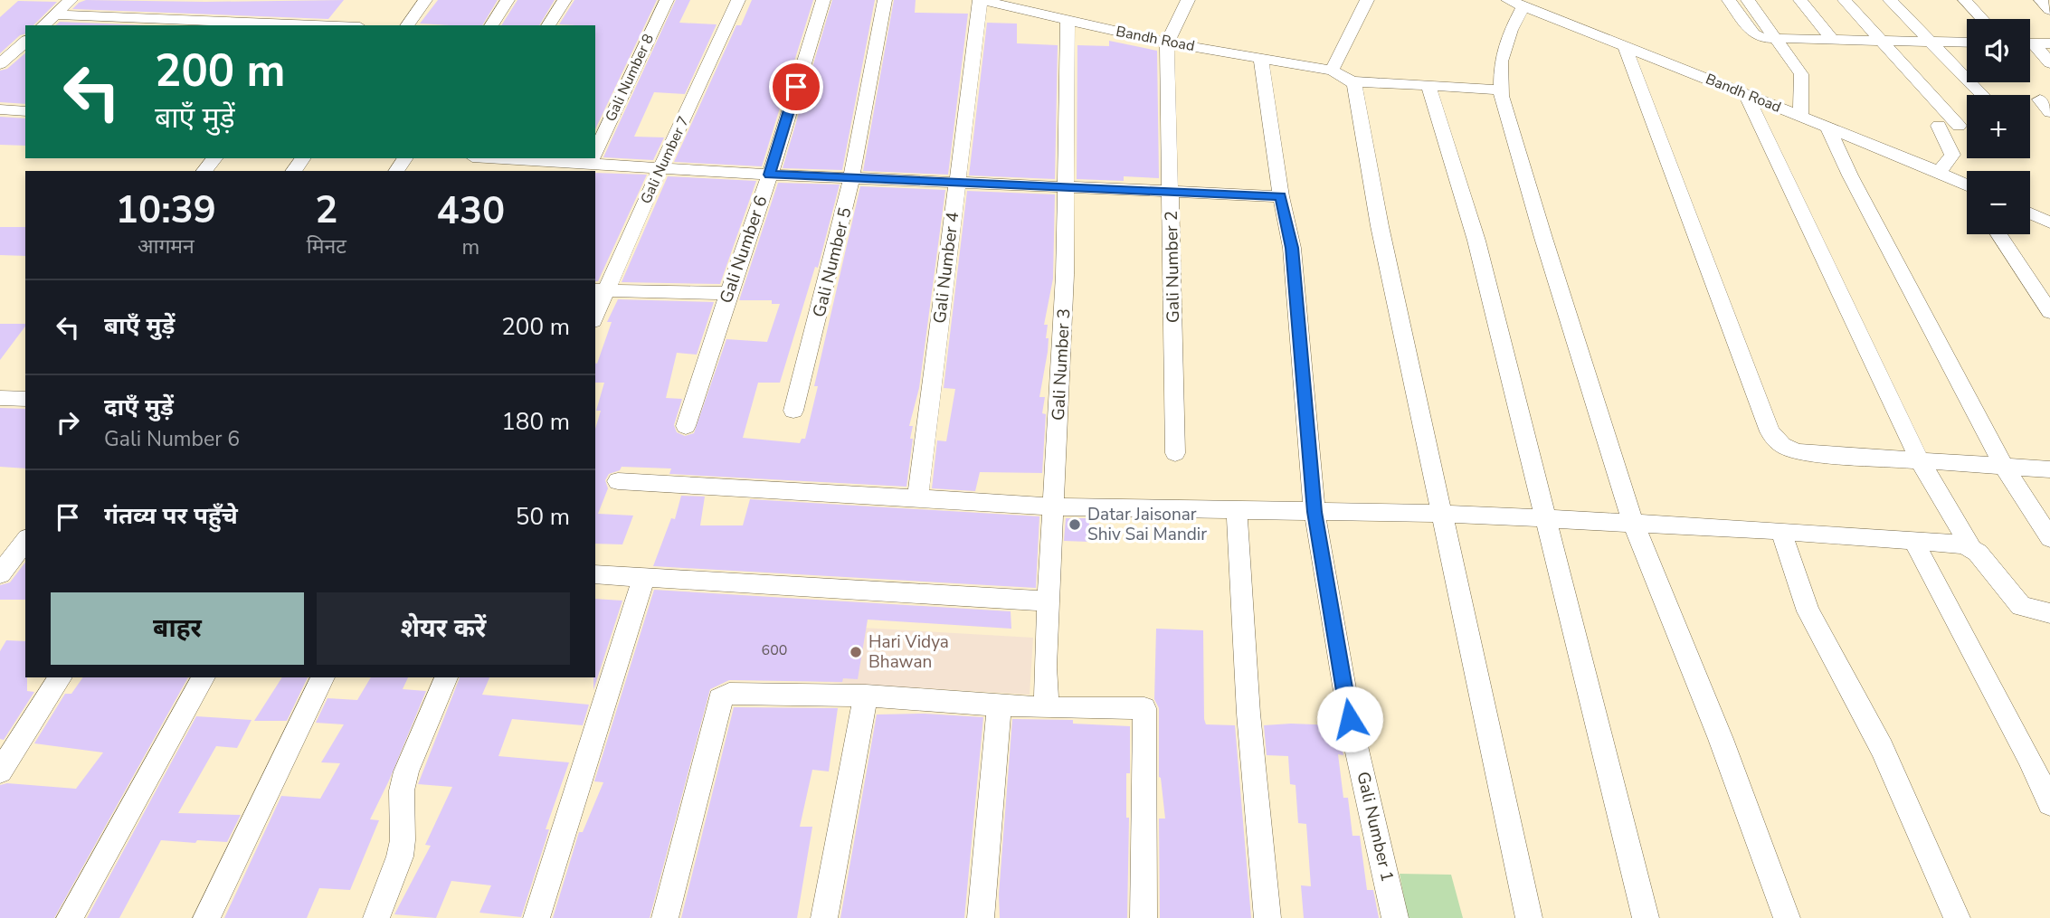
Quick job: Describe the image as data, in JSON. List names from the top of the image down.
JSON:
{
  "streets": {
    "street": [
      "Bandh Road",
      "Gali Number 8",
      "Gali Number 7",
      "Gali Number 6",
      "Gali Number 5",
      "Gali Number 2",
      "Gali Number 4",
      "Gali Number 3",
      "Gali Number 1"
    ]
  },
  "crossings": [
    ["Bandh Road", "Gali Number 2"],
    ["Bandh Road", "Gali Number 4"],
    ["Bandh Road", "Gali Number 3"],
    ["Bandh Road", "Gali Number 1"]
  ],
  "places": ["Datar Jaisonar Shiv Sai Mandir", "Hari Vidya Bhawan"],
  "house_numbers": ["600"],
  "page": {
    "map_buttons": ["+", "−"],
    "turn": ["200 m", "बाएँ मुड़ें"],
    "eta": [
      "10:39",
      "आगमन",
      "2",
      "मिनट",
      "430",
      "m"
    ],
    "list": [
      {
        "name": "बाएँ मुड़ें",
        "value": "200 m"
      },
      {
        "name": "दाएँ मुड़ें",
        "note": "Gali Number 6",
        "value": "180 m"
      },
      {
        "name": "गंतव्य पर पहुँचे",
        "value": "50 m"
      }
    ],
    "buttons": ["बाहर", "शेयर करें"]
  }
}
